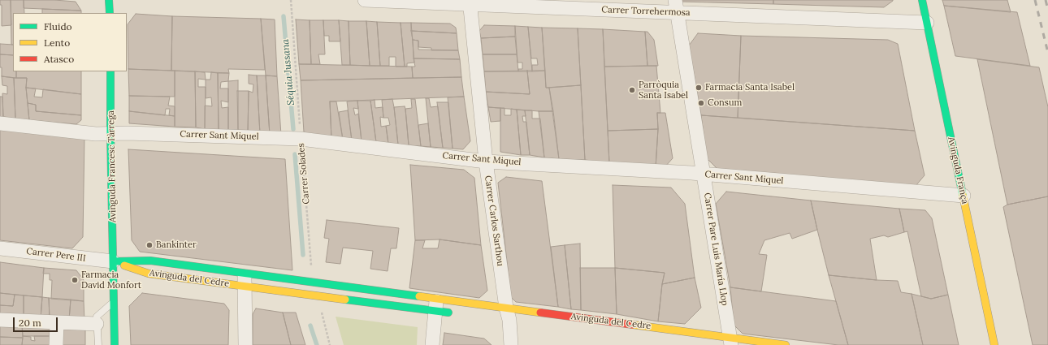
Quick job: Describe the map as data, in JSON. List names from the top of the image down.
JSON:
{
  "streets": {
    "street": [
      "Carrer Torrehermosa",
      "Carrer Sant Miquel",
      "Avinguda Francesc Tàrrega",
      "Avinguda França",
      "Carrer Carlos Sarthou",
      "Carrer Pare Luis María Llop",
      "Carrer Pere III",
      "Avinguda del Cedre"
    ],
    "path": ["Carrer Solades"]
  },
  "crossings": [
    ["Carrer Torrehermosa", "Avinguda França"],
    ["Carrer Torrehermosa", "Carrer Carlos Sarthou"],
    ["Carrer Torrehermosa", "Carrer Pare Luis María Llop"],
    ["Carrer Sant Miquel", "Avinguda Francesc Tàrrega"],
    ["Carrer Sant Miquel", "Avinguda França"],
    ["Carrer Sant Miquel", "Carrer Solades"],
    ["Carrer Sant Miquel", "Carrer Carlos Sarthou"],
    ["Carrer Sant Miquel", "Carrer Pare Luis María Llop"],
    ["Avinguda Francesc Tàrrega", "Carrer Pere III"],
    ["Avinguda Francesc Tàrrega", "Avinguda del Cedre"],
    ["Carrer Solades", "Avinguda del Cedre"],
    ["Carrer Carlos Sarthou", "Avinguda del Cedre"],
    ["Carrer Pare Luis María Llop", "Avinguda del Cedre"],
    ["Carrer Pere III", "Avinguda del Cedre"]
  ],
  "water": ["Séquia Jussana"],
  "places": [
    "Farmacia Santa Isabel",
    "Parròquia Santa Isabel",
    "Consum",
    "Bankinter",
    "Farmacia David Monfort"
  ],
  "legend": ["Fluido", "Lento", "Atasco"],
  "scale_bar": "20 m"
}
